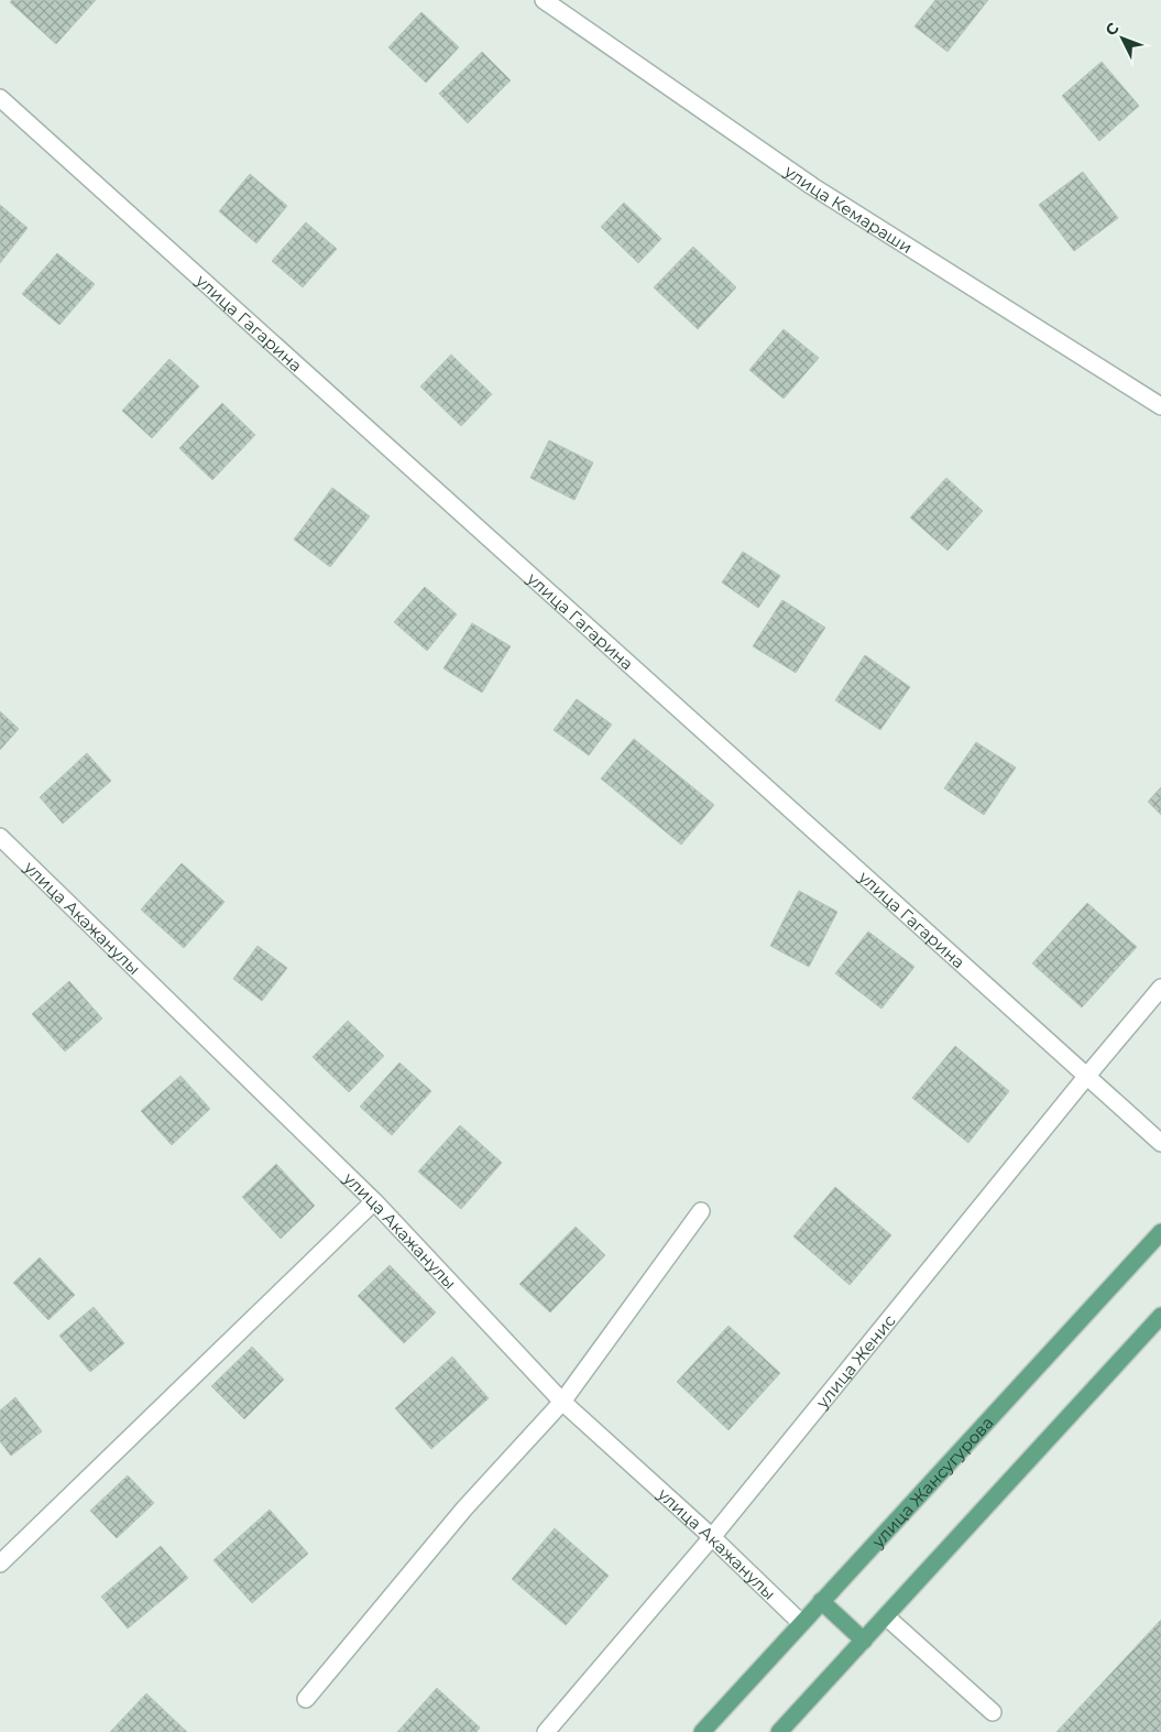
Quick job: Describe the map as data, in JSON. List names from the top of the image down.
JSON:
{
  "streets": {
    "main road": ["улица Жансугурова"],
    "street": [
      "улица Кемараши",
      "улица Гагарина",
      "улица Акажанулы",
      "улица Женис"
    ]
  },
  "crossings": [
    ["улица Гагарина", "улица Женис"],
    ["улица Акажанулы", "улица Женис"],
    ["улица Акажанулы", "улица Жансугурова"]
  ],
  "north": "top left"
}
